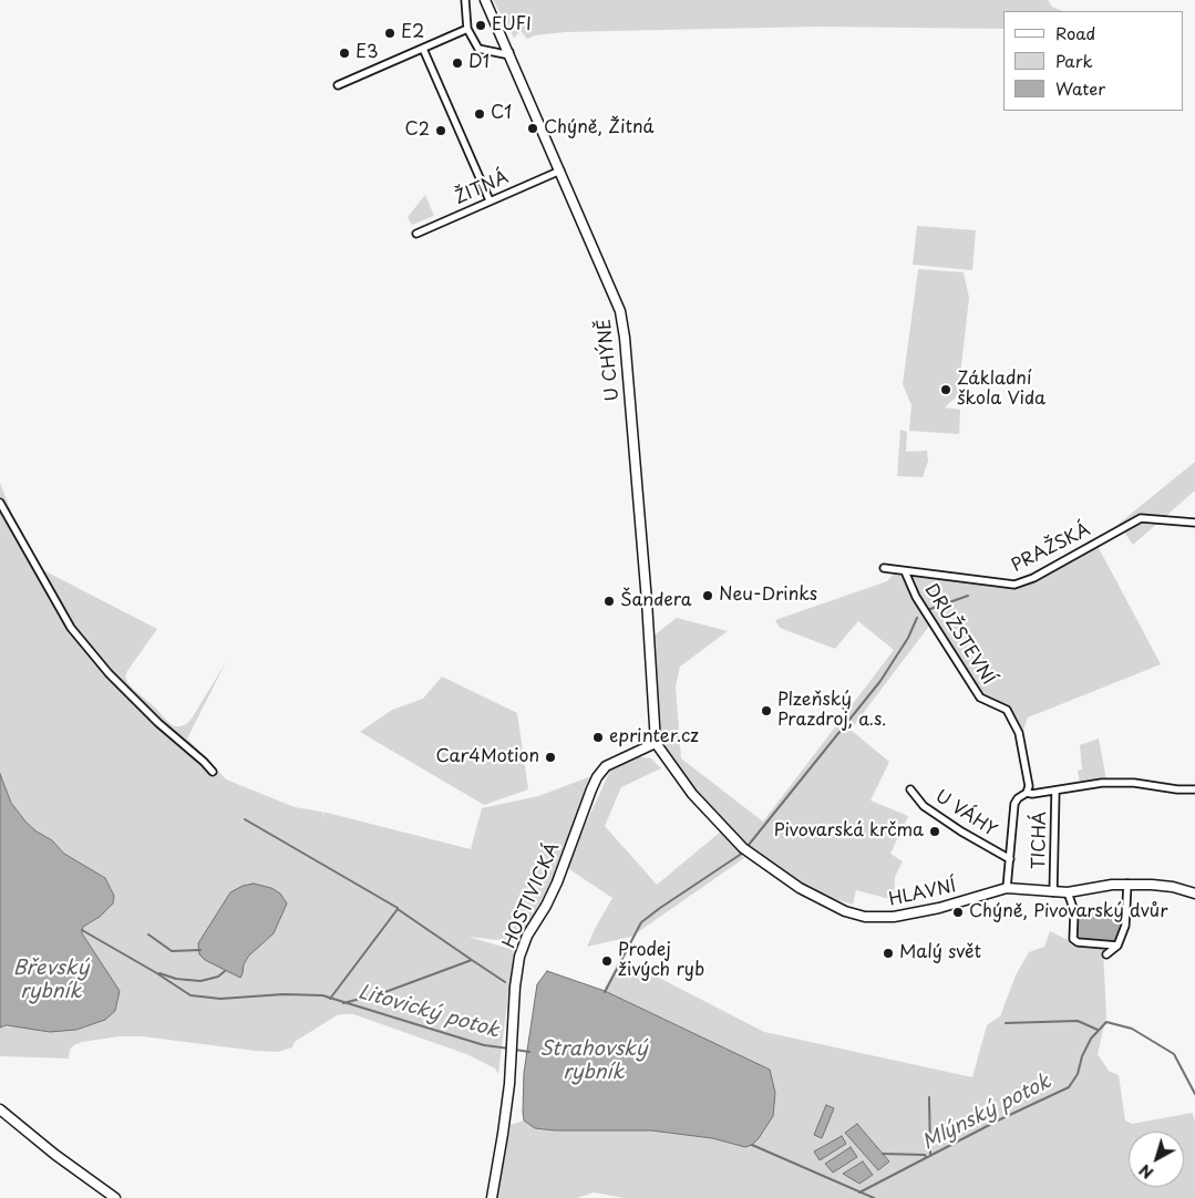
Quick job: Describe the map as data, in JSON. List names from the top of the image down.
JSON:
{
  "streets": {
    "street": [
      "ŽITNÁ",
      "U CHÝNĚ",
      "PRAŽSKÁ",
      "DRUŽSTEVNÍ",
      "U VÁHY",
      "TICHÁ",
      "HLAVNÍ",
      "HOSTIVICKÁ"
    ]
  },
  "crossings": [
    ["ŽITNÁ", "U CHÝNĚ"],
    ["U CHÝNĚ", "HLAVNÍ"],
    ["U CHÝNĚ", "HOSTIVICKÁ"],
    ["PRAŽSKÁ", "DRUŽSTEVNÍ"],
    ["DRUŽSTEVNÍ", "U VÁHY"],
    ["DRUŽSTEVNÍ", "HLAVNÍ"],
    ["TICHÁ", "HLAVNÍ"],
    ["HLAVNÍ", "HOSTIVICKÁ"]
  ],
  "water": [
    "Břevský rybník",
    "Litovický potok",
    "Strahovský rybník",
    "Mlýnský potok"
  ],
  "places": [
    "EUFI",
    "E2",
    "E3",
    "D1",
    "C1",
    "Chýně, Žitná",
    "C2",
    "Základní škola Vida",
    "Neu-Drinks",
    "Šandera",
    "Plzeňský Prazdroj, a.s.",
    "eprinter.cz",
    "Car4Motion",
    "Pivovarská krčma",
    "Chýně, Pivovarský dvůr",
    "Malý svět",
    "Prodej živých ryb"
  ],
  "legend": ["Road", "Park", "Water"],
  "north": "bottom left"
}
